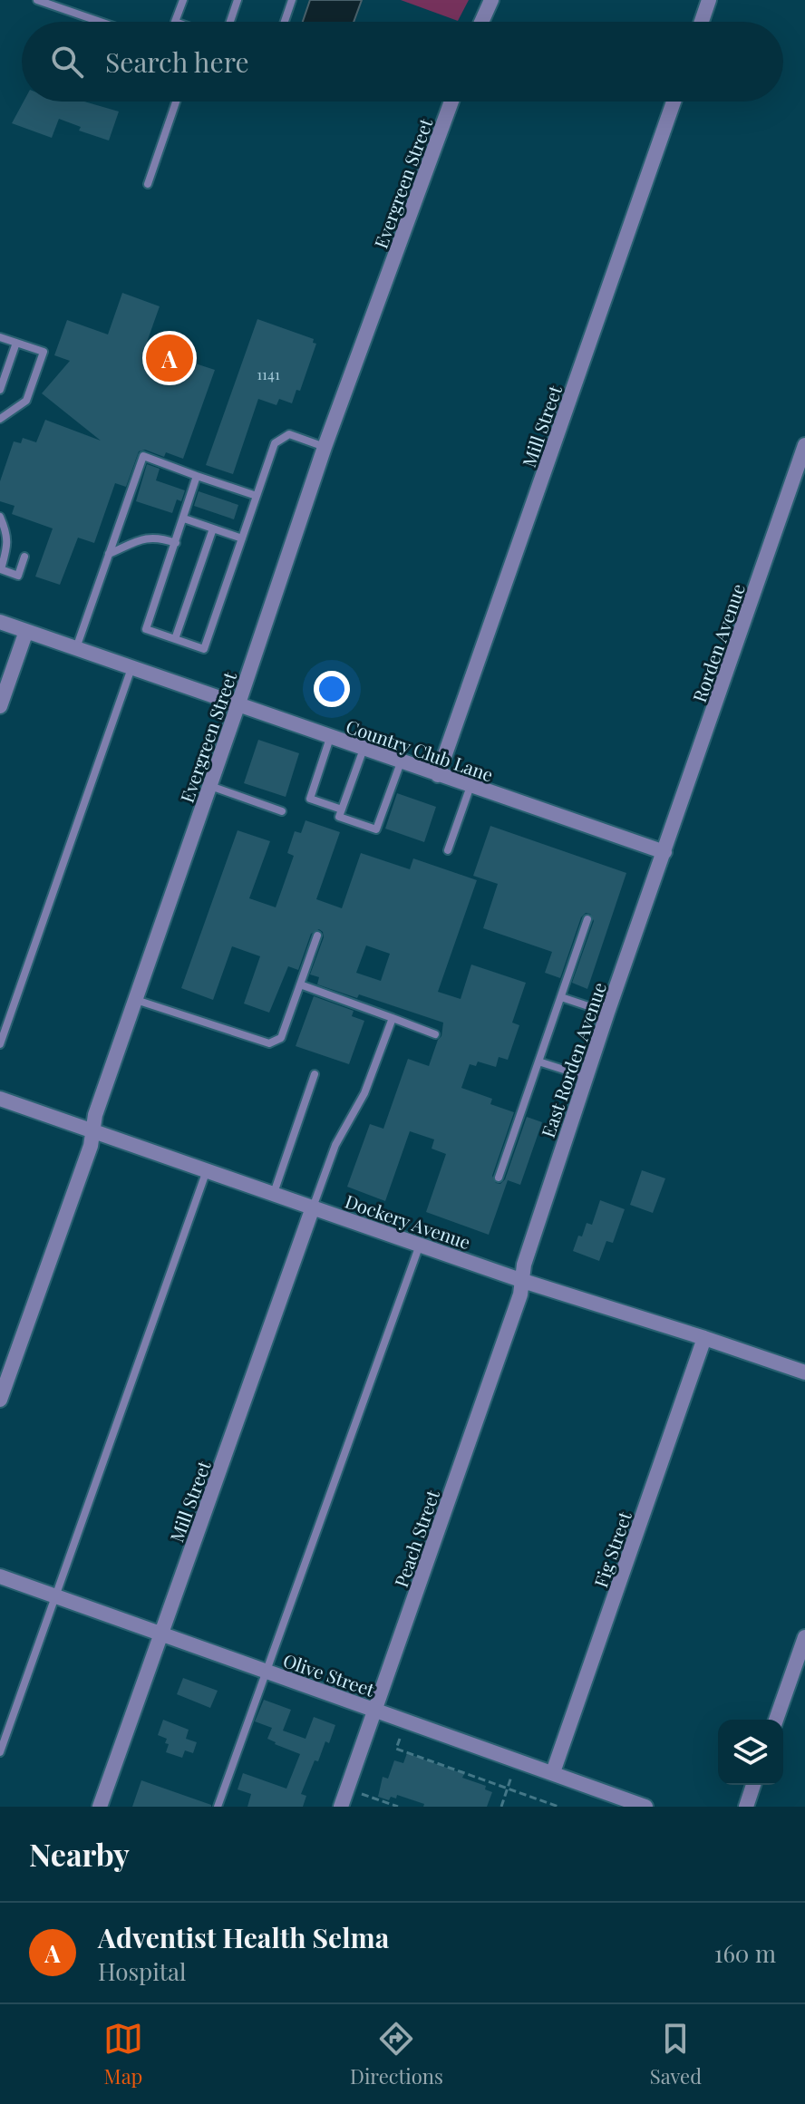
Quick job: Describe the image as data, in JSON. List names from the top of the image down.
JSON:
{
  "streets": {
    "street": [
      "Evergreen Street",
      "Mill Street",
      "Rorden Avenue",
      "Country Club Lane",
      "East Rorden Avenue",
      "Dockery Avenue",
      "Peach Street",
      "Fig Street",
      "Olive Street"
    ]
  },
  "crossings": [
    ["Evergreen Street", "Country Club Lane"],
    ["Evergreen Street", "Dockery Avenue"],
    ["Mill Street", "Country Club Lane"],
    ["Mill Street", "Dockery Avenue"],
    ["Mill Street", "Olive Street"],
    ["Rorden Avenue", "Country Club Lane"],
    ["Rorden Avenue", "East Rorden Avenue"],
    ["Country Club Lane", "East Rorden Avenue"],
    ["East Rorden Avenue", "Dockery Avenue"],
    ["East Rorden Avenue", "Peach Street"],
    ["Dockery Avenue", "Peach Street"],
    ["Dockery Avenue", "Fig Street"],
    ["Peach Street", "Olive Street"],
    ["Fig Street", "Olive Street"]
  ],
  "house_numbers": ["1141"],
  "page": {
    "search": "Search here",
    "pins": "A",
    "heading": "Nearby",
    "list": [
      {
        "mark": "A",
        "name": "Adventist Health Selma",
        "note": "Hospital",
        "value": "160 m"
      }
    ],
    "nav": ["Map", "Directions", "Saved"]
  }
}
